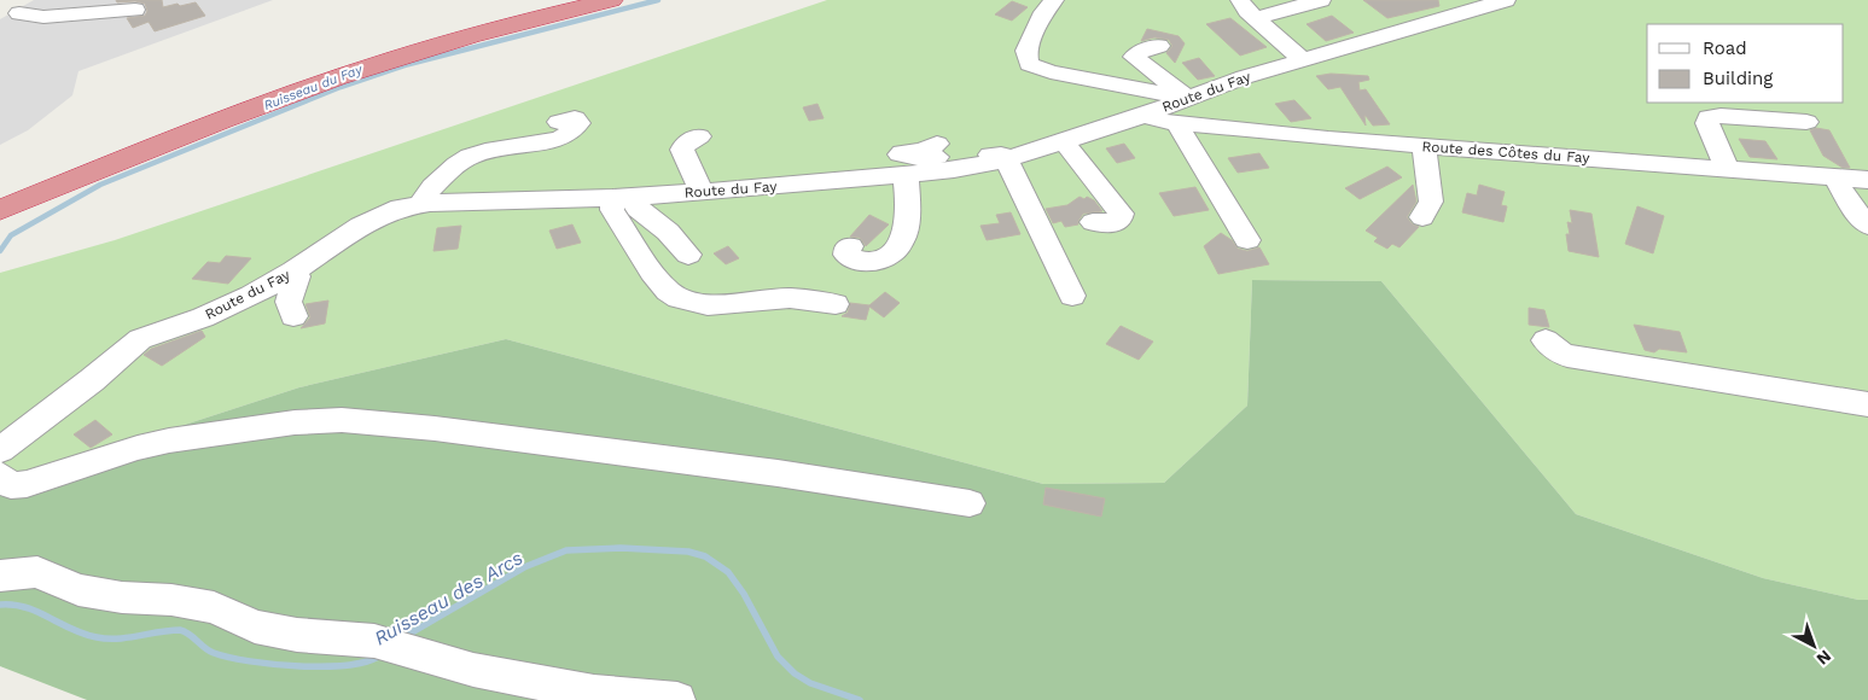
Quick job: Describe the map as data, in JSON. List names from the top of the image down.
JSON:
{
  "streets": {
    "street": ["Route du Fay", "Route des Côtes du Fay"]
  },
  "crossings": [
    ["Route du Fay", "Route des Côtes du Fay"]
  ],
  "water": ["Ruisseau du Fay", "Ruisseau des Arcs"],
  "legend": ["Road", "Building"],
  "north": "bottom right"
}
